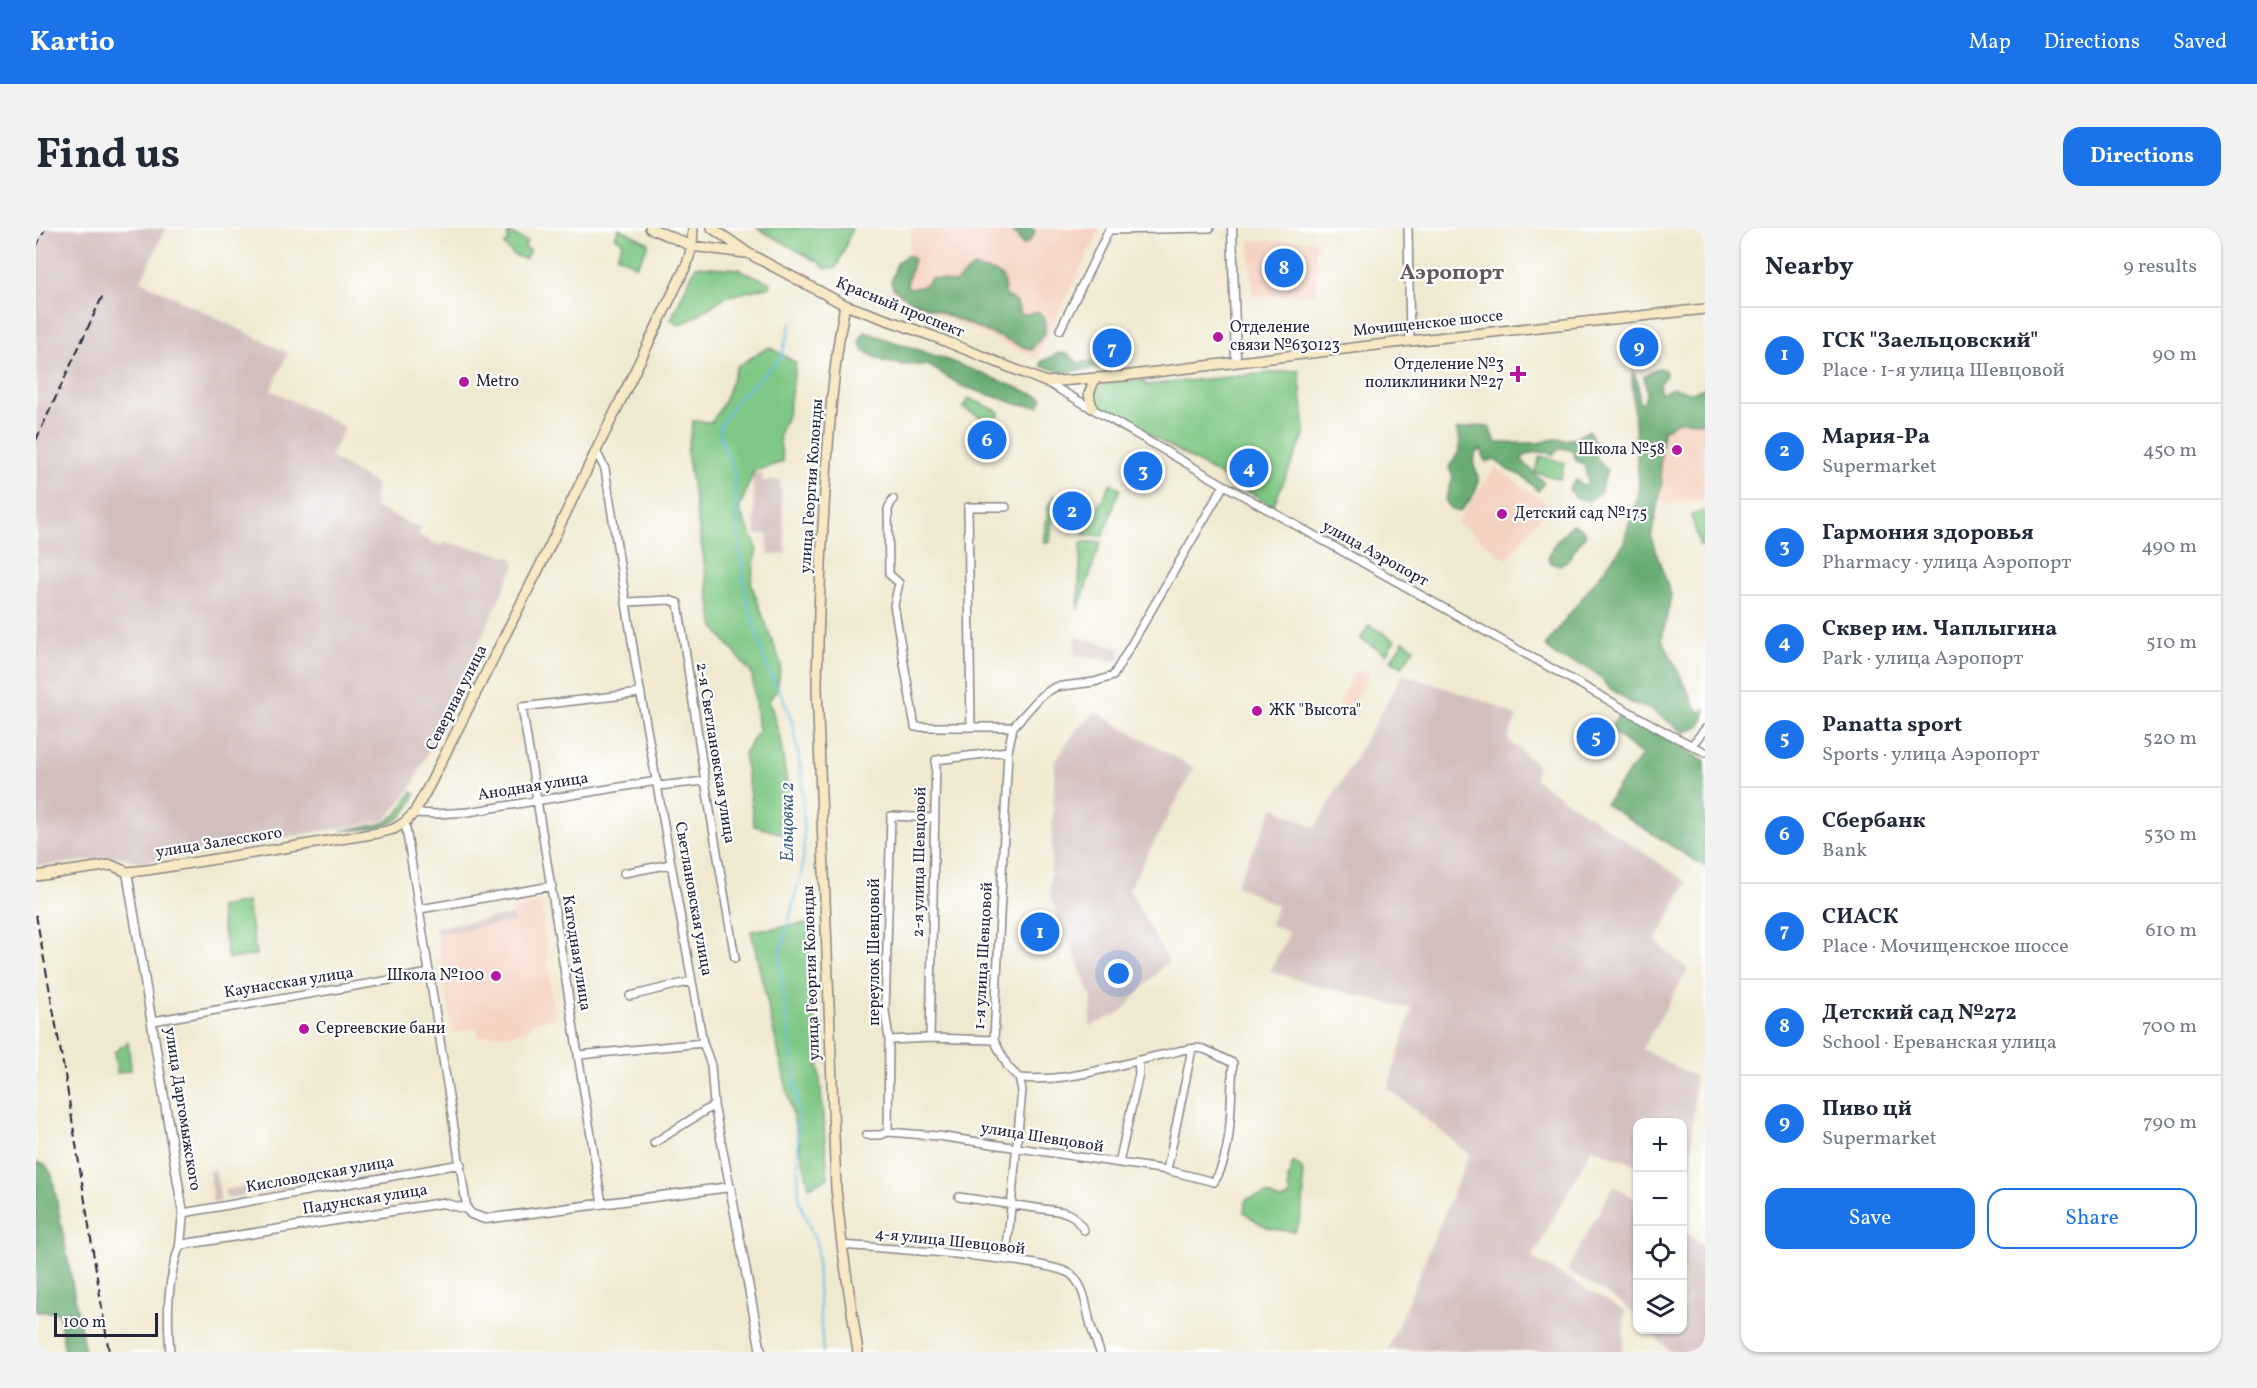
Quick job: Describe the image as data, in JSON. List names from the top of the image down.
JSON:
{
  "streets": {
    "main road": [
      "Красный проспект",
      "Мочищенское шоссе",
      "улица Георгия Колонды",
      "Северная улица",
      "улица Залесского"
    ],
    "street": [
      "улица Аэропорт",
      "2-я Светлановская улица",
      "Анодная улица",
      "2-я улица Шевцовой",
      "Светлановская улица",
      "переулок Шевцовой",
      "Катодная улица",
      "1-я улица Шевцовой",
      "Каунасская улица",
      "улица Даргомыжского",
      "улица Шевцовой",
      "Кисловодская улица",
      "Падунская улица",
      "4-я улица Шевцовой"
    ]
  },
  "crossings": [
    ["Красный проспект", "Мочищенское шоссе"],
    ["Красный проспект", "улица Георгия Колонды"],
    ["Красный проспект", "улица Аэропорт"],
    ["Красный проспект", "Северная улица"],
    ["Мочищенское шоссе", "улица Аэропорт"],
    ["улица Георгия Колонды", "4-я улица Шевцовой"],
    ["Северная улица", "Анодная улица"],
    ["Северная улица", "улица Залесского"],
    ["Северная улица", "Светлановская улица"],
    ["2-я Светлановская улица", "Анодная улица"],
    ["2-я Светлановская улица", "Светлановская улица"],
    ["Анодная улица", "Светлановская улица"],
    ["Анодная улица", "Катодная улица"],
    ["улица Залесского", "улица Даргомыжского"],
    ["2-я улица Шевцовой", "переулок Шевцовой"],
    ["2-я улица Шевцовой", "1-я улица Шевцовой"],
    ["Светлановская улица", "Катодная улица"],
    ["Светлановская улица", "Падунская улица"],
    ["переулок Шевцовой", "улица Шевцовой"],
    ["Катодная улица", "Падунская улица"],
    ["Каунасская улица", "улица Даргомыжского"],
    ["улица Даргомыжского", "Кисловодская улица"],
    ["улица Даргомыжского", "Падунская улица"]
  ],
  "districts": ["Аэропорт"],
  "water": ["Ельцовка 2"],
  "places": {
    "other": [
      "Отделение связи №630123",
      "Metro",
      "Школа №58",
      "Детский сад №175",
      "ЖК \"Высота\"",
      "Школа №100",
      "Сергеевские бани"
    ],
    "health": ["Отделение №3 поликлиники №27"]
  },
  "scale_bar": "100 m",
  "page": {
    "header": "Kartio",
    "nav": ["Map", "Directions", "Saved"],
    "title": "Find us",
    "buttons": [
      "Directions",
      ["Save", "Share"]
    ],
    "heading": ["Nearby", "9 results"],
    "pins": [
      "8",
      "9",
      "7",
      "6",
      "4",
      "3",
      "2",
      "5",
      "1"
    ],
    "list": [
      {
        "mark": "1",
        "name": "ГСК \"Заельцовский\"",
        "note": "Place · 1-я улица Шевцовой",
        "value": "90 m"
      },
      {
        "mark": "2",
        "name": "Мария-Ра",
        "note": "Supermarket",
        "value": "450 m"
      },
      {
        "mark": "3",
        "name": "Гармония здоровья",
        "note": "Pharmacy · улица Аэропорт",
        "value": "490 m"
      },
      {
        "mark": "4",
        "name": "Сквер им. Чаплыгина",
        "note": "Park · улица Аэропорт",
        "value": "510 m"
      },
      {
        "mark": "5",
        "name": "Panatta sport",
        "note": "Sports · улица Аэропорт",
        "value": "520 m"
      },
      {
        "mark": "6",
        "name": "Сбербанк",
        "note": "Bank",
        "value": "530 m"
      },
      {
        "mark": "7",
        "name": "СИАСК",
        "note": "Place · Мочищенское шоссе",
        "value": "610 m"
      },
      {
        "mark": "8",
        "name": "Детский сад №272",
        "note": "School · Ереванская улица",
        "value": "700 m"
      },
      {
        "mark": "9",
        "name": "Пиво цй",
        "note": "Supermarket",
        "value": "790 m"
      }
    ],
    "map_buttons": ["+", "−"],
    "scale": "100 m"
  }
}
